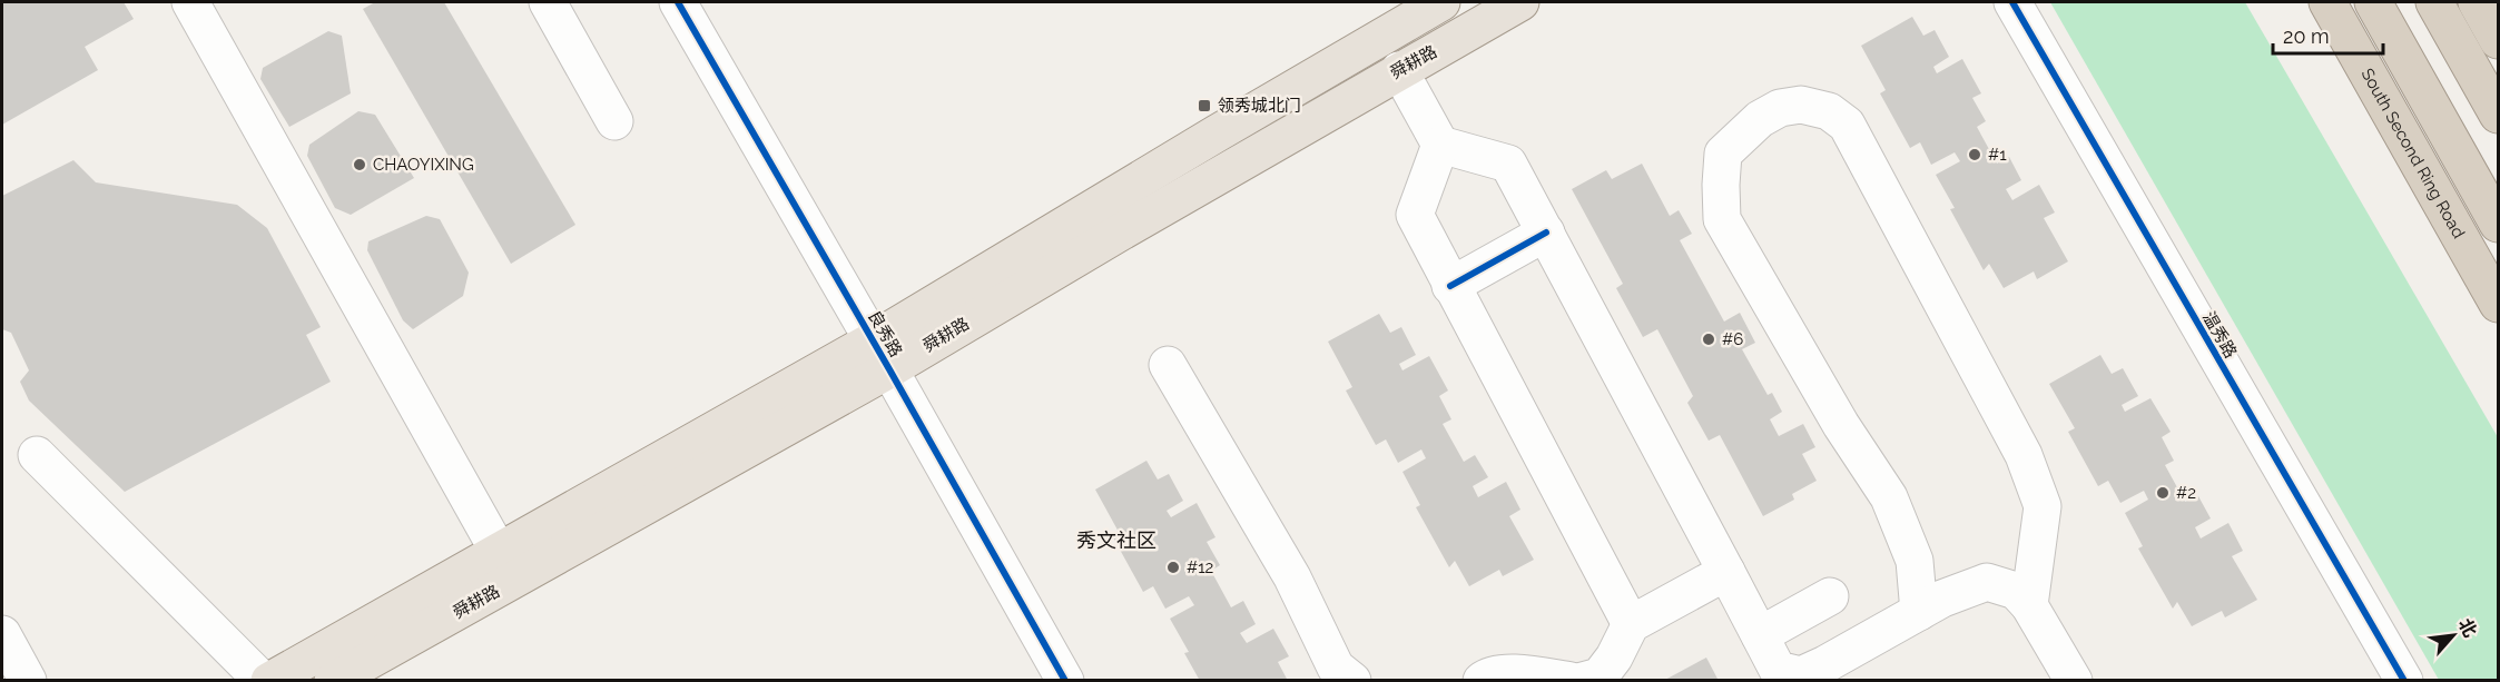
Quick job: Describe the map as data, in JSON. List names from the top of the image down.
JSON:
{
  "streets": {
    "highway": ["South Second Ring Road"],
    "main road": ["舜耕路"],
    "street": ["良秀路", "温秀路"]
  },
  "crossings": [
    ["舜耕路", "良秀路"]
  ],
  "districts": ["秀文社区"],
  "places": {
    "transit": ["领秀城北门"],
    "other": [
      "#1",
      "CHAOYIXING",
      "#6",
      "#2",
      "#12"
    ]
  },
  "scale_bar": "20 m",
  "north": "top right"
}
